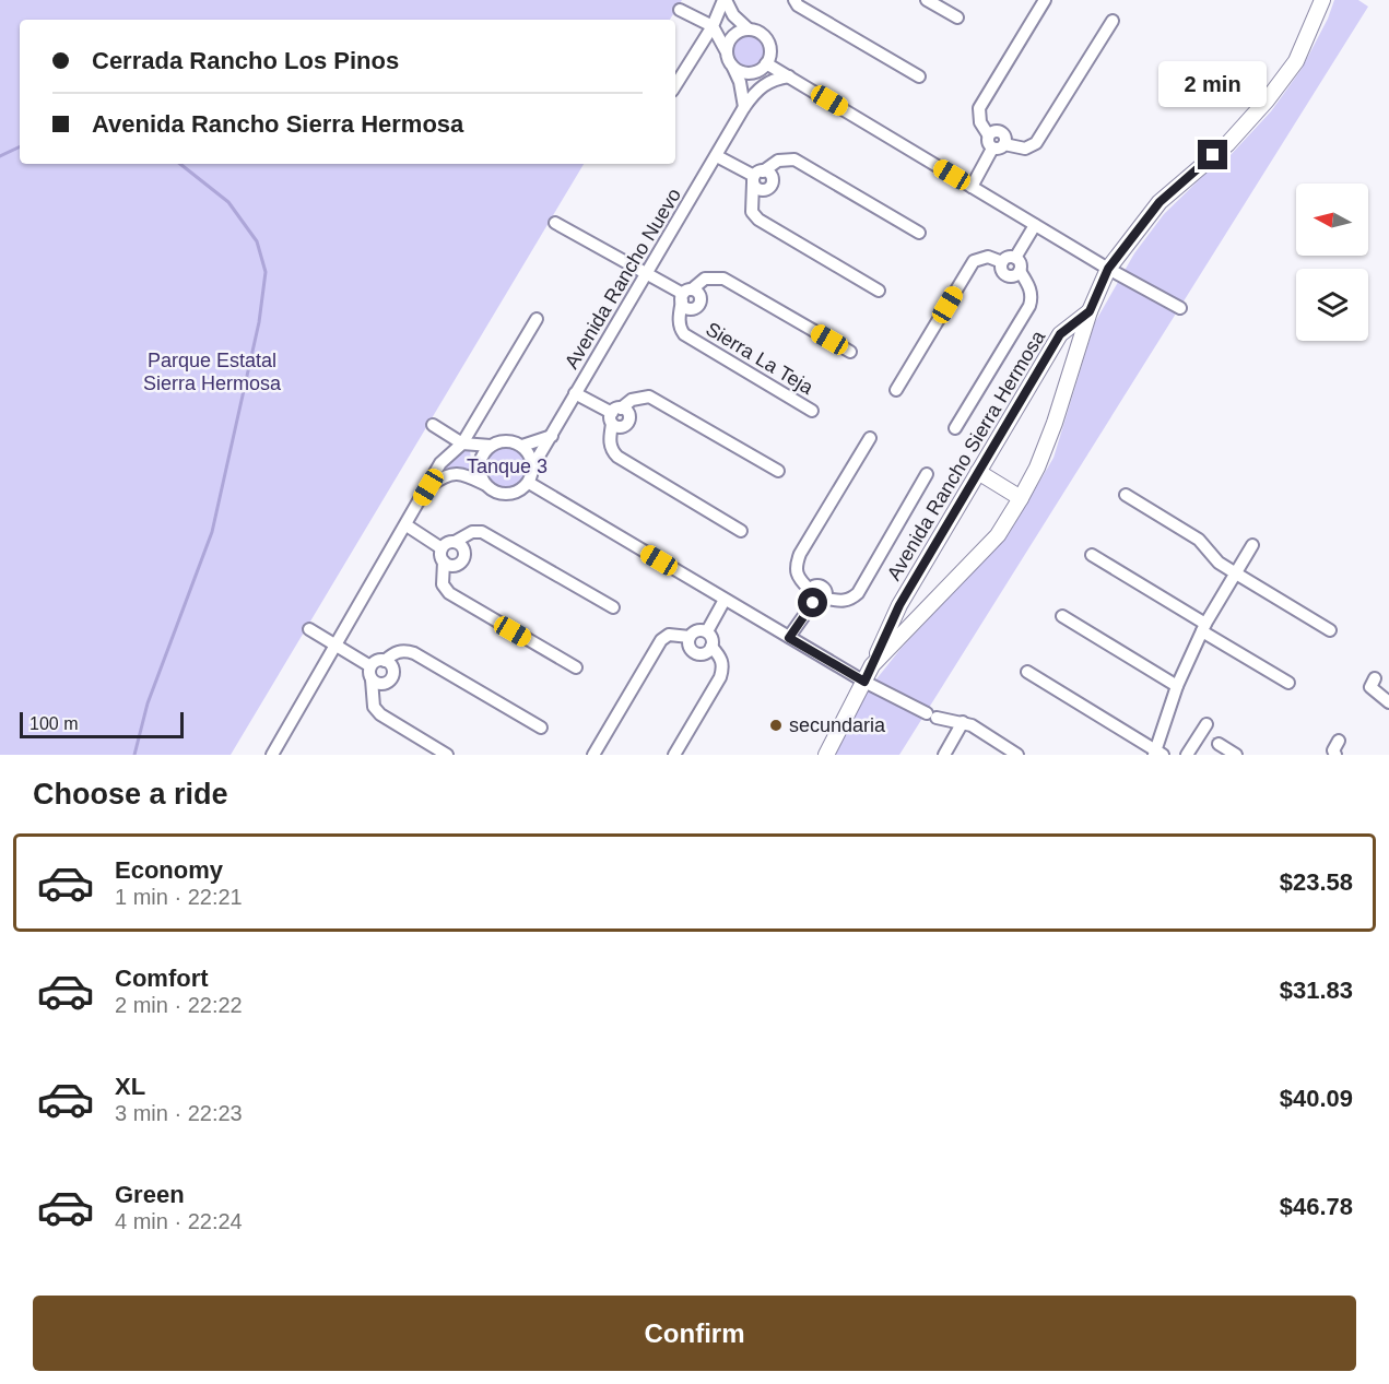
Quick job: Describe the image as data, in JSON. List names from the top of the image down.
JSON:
{
  "streets": {
    "street": ["Avenida Rancho Nuevo", "Sierra La Teja", "Avenida Rancho Sierra Hermosa"]
  },
  "parks": ["Parque Estatal Sierra Hermosa", "Tanque 3"],
  "places": ["secundaria"],
  "scale_bar": "100 m",
  "north": "left",
  "page": {
    "banner": ["Cerrada Rancho Los Pinos", "Avenida Rancho Sierra Hermosa"],
    "bubble": "2 min",
    "scale": "100 m",
    "heading": "Choose a ride",
    "list": [
      {
        "name": "Economy",
        "note": "1 min · 22:21",
        "value": "$23.58"
      },
      {
        "name": "Comfort",
        "note": "2 min · 22:22",
        "value": "$31.83"
      },
      {
        "name": "XL",
        "note": "3 min · 22:23",
        "value": "$40.09"
      },
      {
        "name": "Green",
        "note": "4 min · 22:24",
        "value": "$46.78"
      }
    ],
    "buttons": "Confirm"
  }
}
